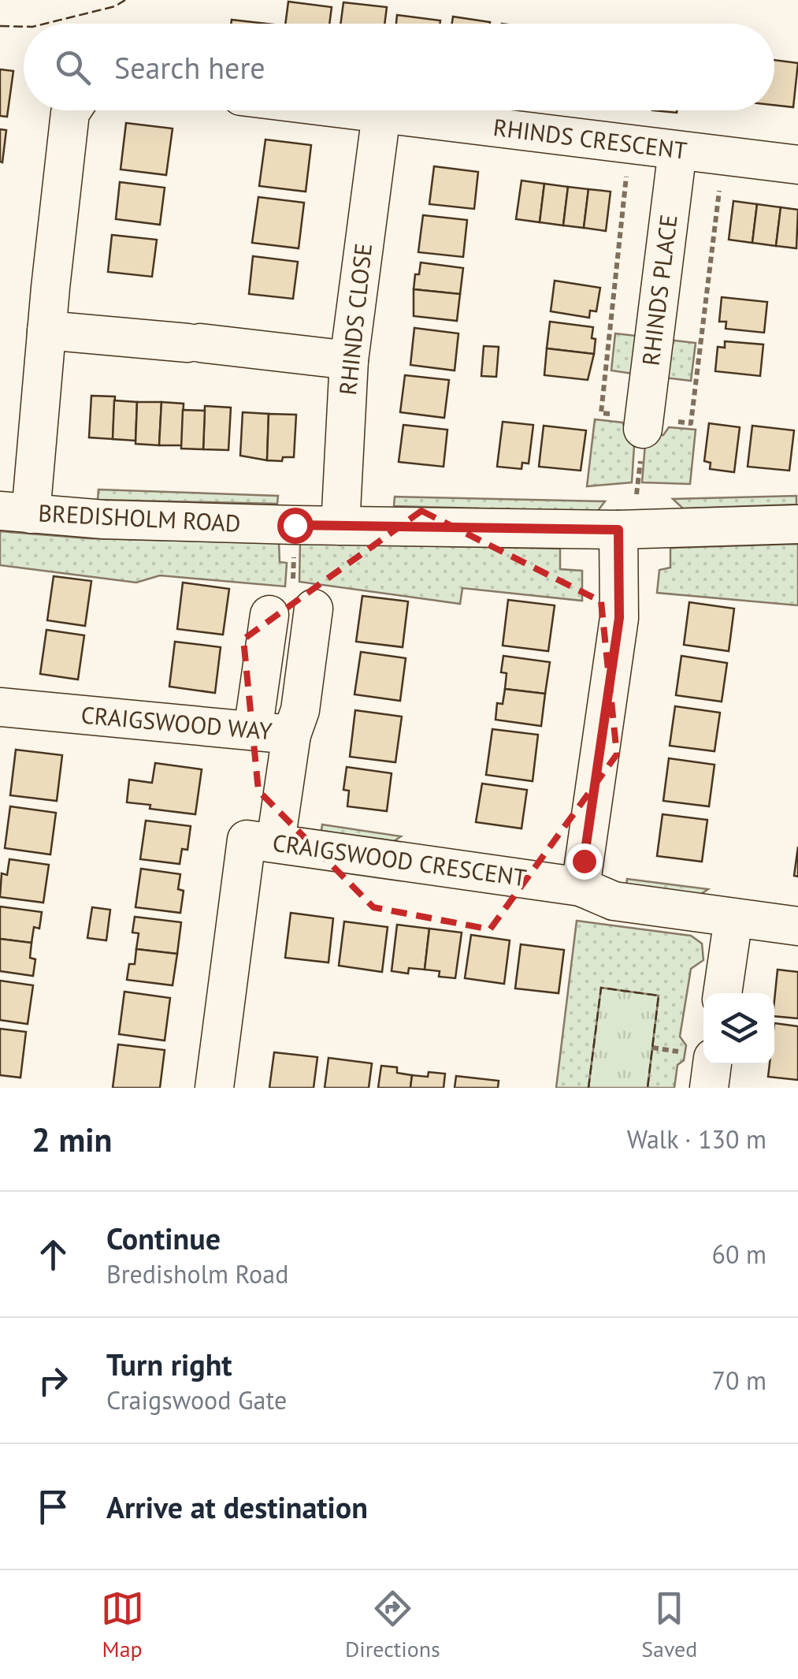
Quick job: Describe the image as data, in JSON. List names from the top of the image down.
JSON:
{
  "streets": {
    "street": [
      "RHINDS CRESCENT",
      "RHINDS PLACE",
      "RHINDS CLOSE",
      "BREDISHOLM ROAD",
      "CRAIGSWOOD WAY",
      "CRAIGSWOOD CRESCENT"
    ]
  },
  "crossings": [
    ["RHINDS CRESCENT", "RHINDS PLACE"],
    ["RHINDS CRESCENT", "RHINDS CLOSE"],
    ["RHINDS CLOSE", "BREDISHOLM ROAD"],
    ["CRAIGSWOOD WAY", "CRAIGSWOOD CRESCENT"]
  ],
  "page": {
    "search": "Search here",
    "heading": ["2 min", "Walk · 130 m"],
    "list": [
      ["Continue", "Bredisholm Road", "60 m"],
      ["Turn right", "Craigswood Gate", "70 m"],
      "Arrive at destination"
    ],
    "nav": ["Map", "Directions", "Saved"]
  }
}
